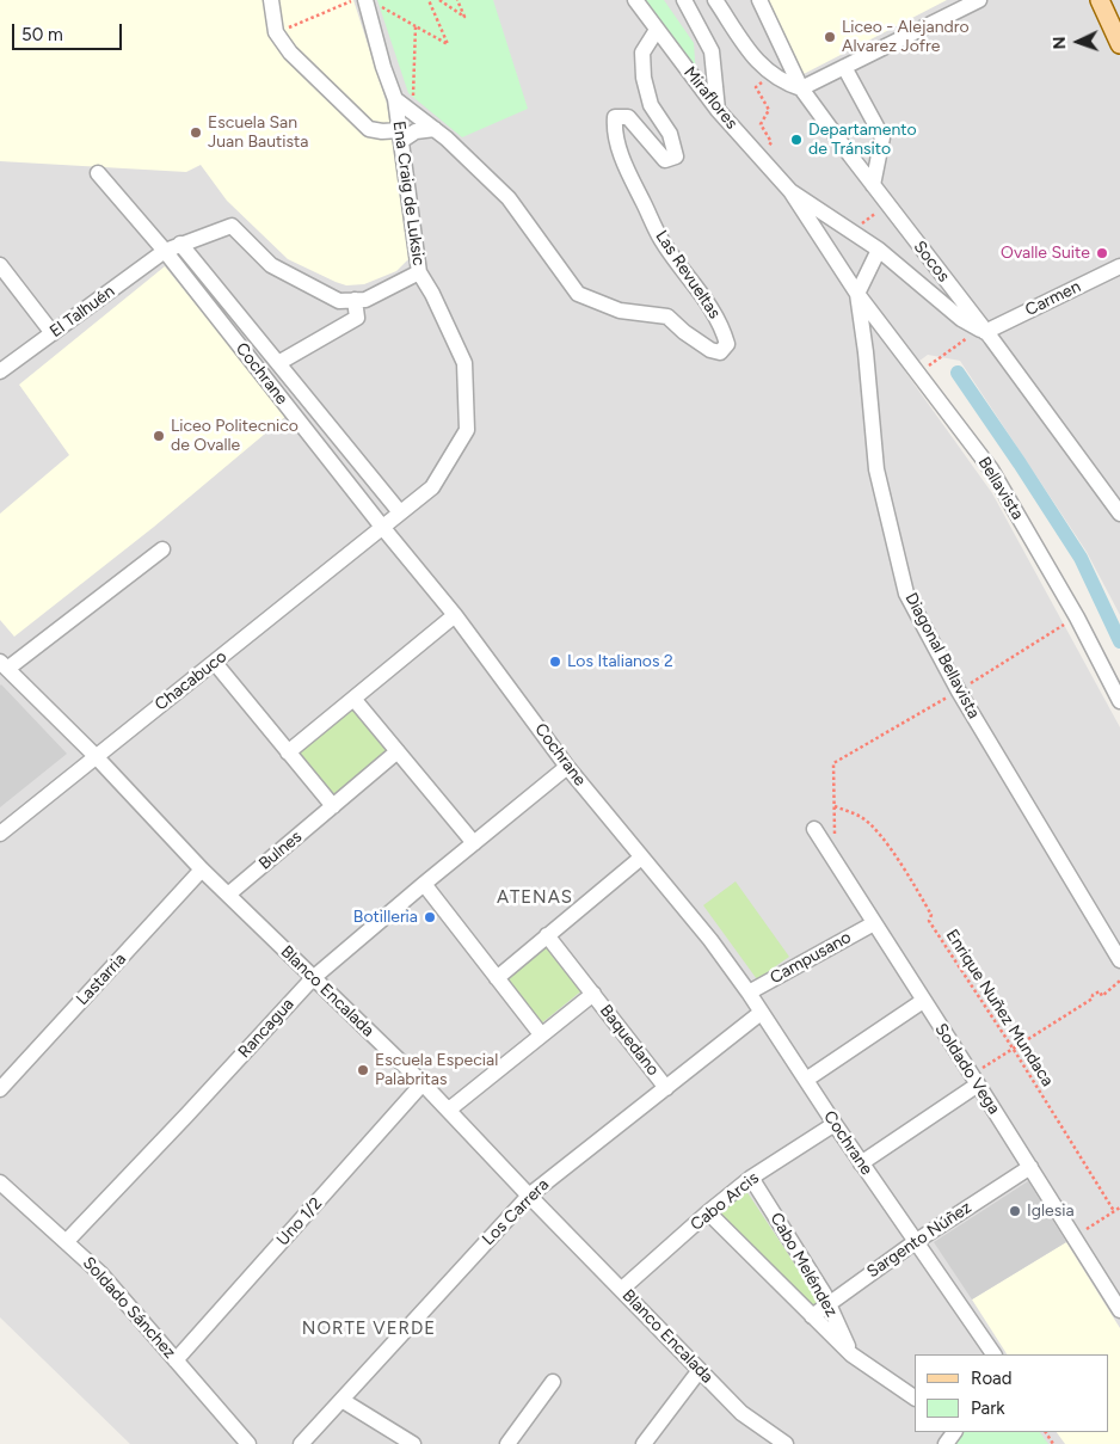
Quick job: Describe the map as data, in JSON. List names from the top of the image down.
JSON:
{
  "streets": {
    "street": [
      "Miraflores",
      "Ena Craig de Luksic",
      "Socos",
      "Las Revueltas",
      "Carmen",
      "El Talhuén",
      "Cochrane",
      "Bellavista",
      "Diagonal Bellavista",
      "Chacabuco",
      "Bulnes",
      "Campusano",
      "Lastarria",
      "Blanco Encalada",
      "Rancagua",
      "Baquedano",
      "Soldado Vega",
      "Cabo Arcis",
      "Los Carrera",
      "Uno 1/2",
      "Sargento Núñez",
      "Cabo Meléndez",
      "Soldado Sánchez"
    ],
    "path": ["Enrique Nuñez Mundaca"]
  },
  "crossings": [
    ["Miraflores", "Socos"],
    ["Miraflores", "Las Revueltas"],
    ["Miraflores", "Carmen"],
    ["Miraflores", "Bellavista"],
    ["Miraflores", "Diagonal Bellavista"],
    ["Ena Craig de Luksic", "Las Revueltas"],
    ["Ena Craig de Luksic", "Cochrane"],
    ["Ena Craig de Luksic", "Chacabuco"],
    ["Socos", "Carmen"],
    ["El Talhuén", "Cochrane"],
    ["Cochrane", "Chacabuco"],
    ["Cochrane", "Campusano"],
    ["Cochrane", "Rancagua"],
    ["Cochrane", "Cabo Arcis"],
    ["Cochrane", "Los Carrera"],
    ["Cochrane", "Sargento Núñez"],
    ["Bellavista", "Diagonal Bellavista"],
    ["Chacabuco", "Blanco Encalada"],
    ["Bulnes", "Blanco Encalada"],
    ["Campusano", "Soldado Vega"],
    ["Lastarria", "Blanco Encalada"],
    ["Blanco Encalada", "Rancagua"],
    ["Blanco Encalada", "Baquedano"],
    ["Blanco Encalada", "Cabo Arcis"],
    ["Blanco Encalada", "Los Carrera"],
    ["Blanco Encalada", "Uno 1/2"],
    ["Rancagua", "Soldado Sánchez"],
    ["Baquedano", "Los Carrera"],
    ["Soldado Vega", "Sargento Núñez"],
    ["Cabo Arcis", "Cabo Meléndez"],
    ["Uno 1/2", "Soldado Sánchez"],
    ["Sargento Núñez", "Cabo Meléndez"]
  ],
  "districts": ["ATENAS", "NORTE VERDE"],
  "places": [
    "Liceo - Alejandro Alvarez Jofre",
    "Escuela San Juan Bautista",
    "Departamento de Tránsito",
    "Ovalle Suite",
    "Liceo Politecnico de Ovalle",
    "Los Italianos 2",
    "Botilleria",
    "Escuela Especial Palabritas",
    "Iglesia"
  ],
  "legend": ["Road", "Park"],
  "scale_bar": "50 m",
  "north": "left"
}
